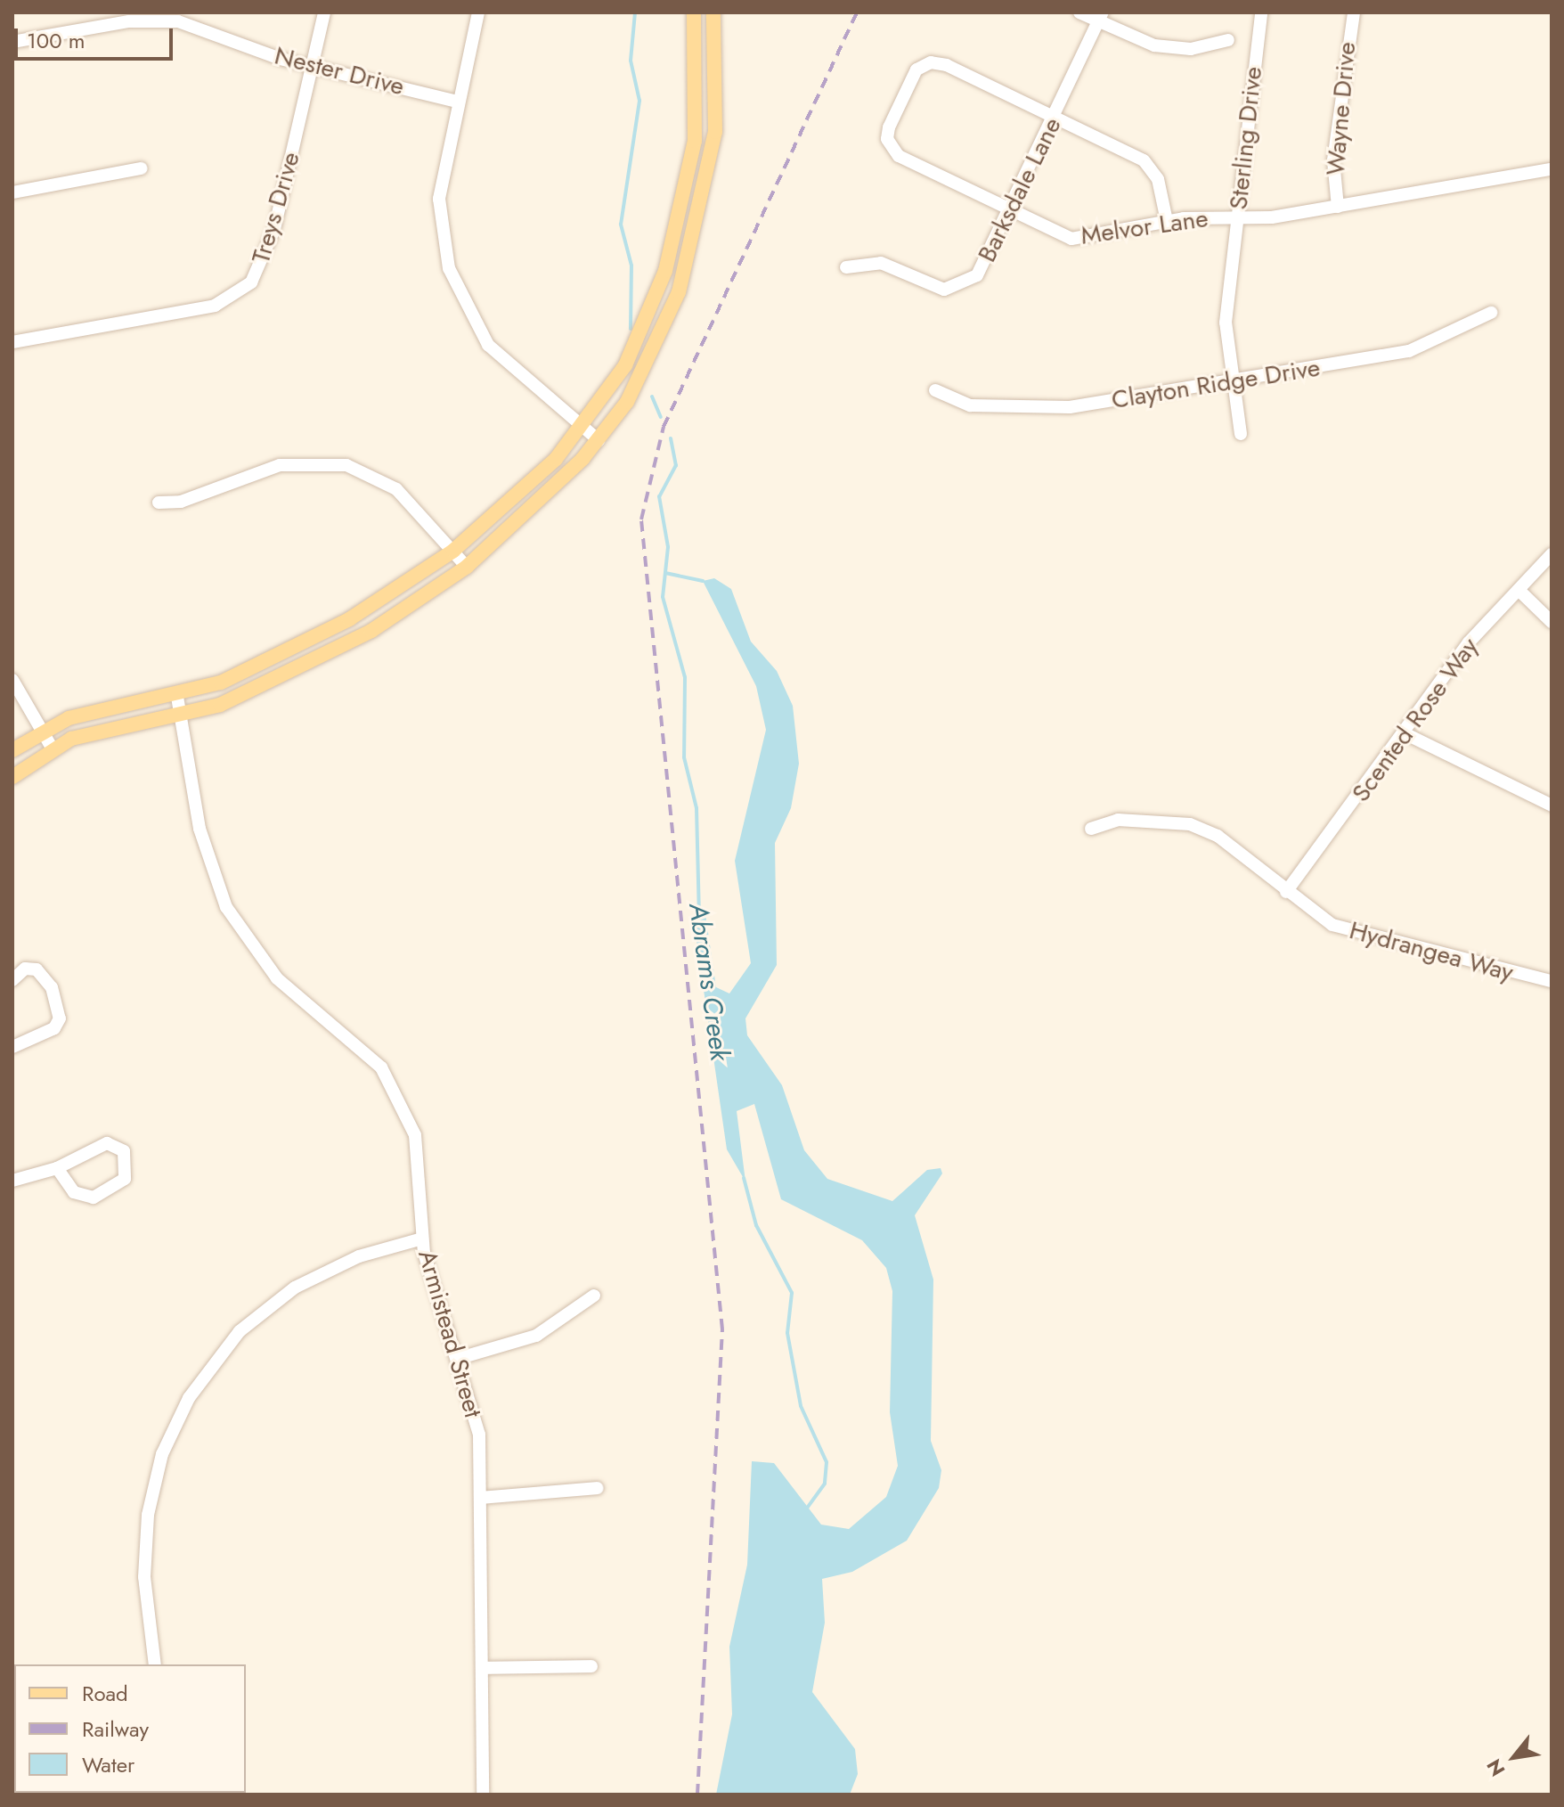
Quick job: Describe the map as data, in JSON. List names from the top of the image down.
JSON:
{
  "streets": {
    "street": [
      "Nester Drive",
      "Wayne Drive",
      "Sterling Drive",
      "Barksdale Lane",
      "Treys Drive",
      "Melvor Lane",
      "Clayton Ridge Drive",
      "Scented Rose Way",
      "Hydrangea Way",
      "Armistead Street"
    ]
  },
  "crossings": [
    ["Nester Drive", "Treys Drive"],
    ["Wayne Drive", "Melvor Lane"],
    ["Sterling Drive", "Melvor Lane"],
    ["Sterling Drive", "Clayton Ridge Drive"],
    ["Barksdale Lane", "Melvor Lane"],
    ["Scented Rose Way", "Hydrangea Way"]
  ],
  "water": ["Abrams Creek"],
  "legend": ["Road", "Railway", "Water"],
  "scale_bar": "100 m",
  "north": "bottom left"
}
